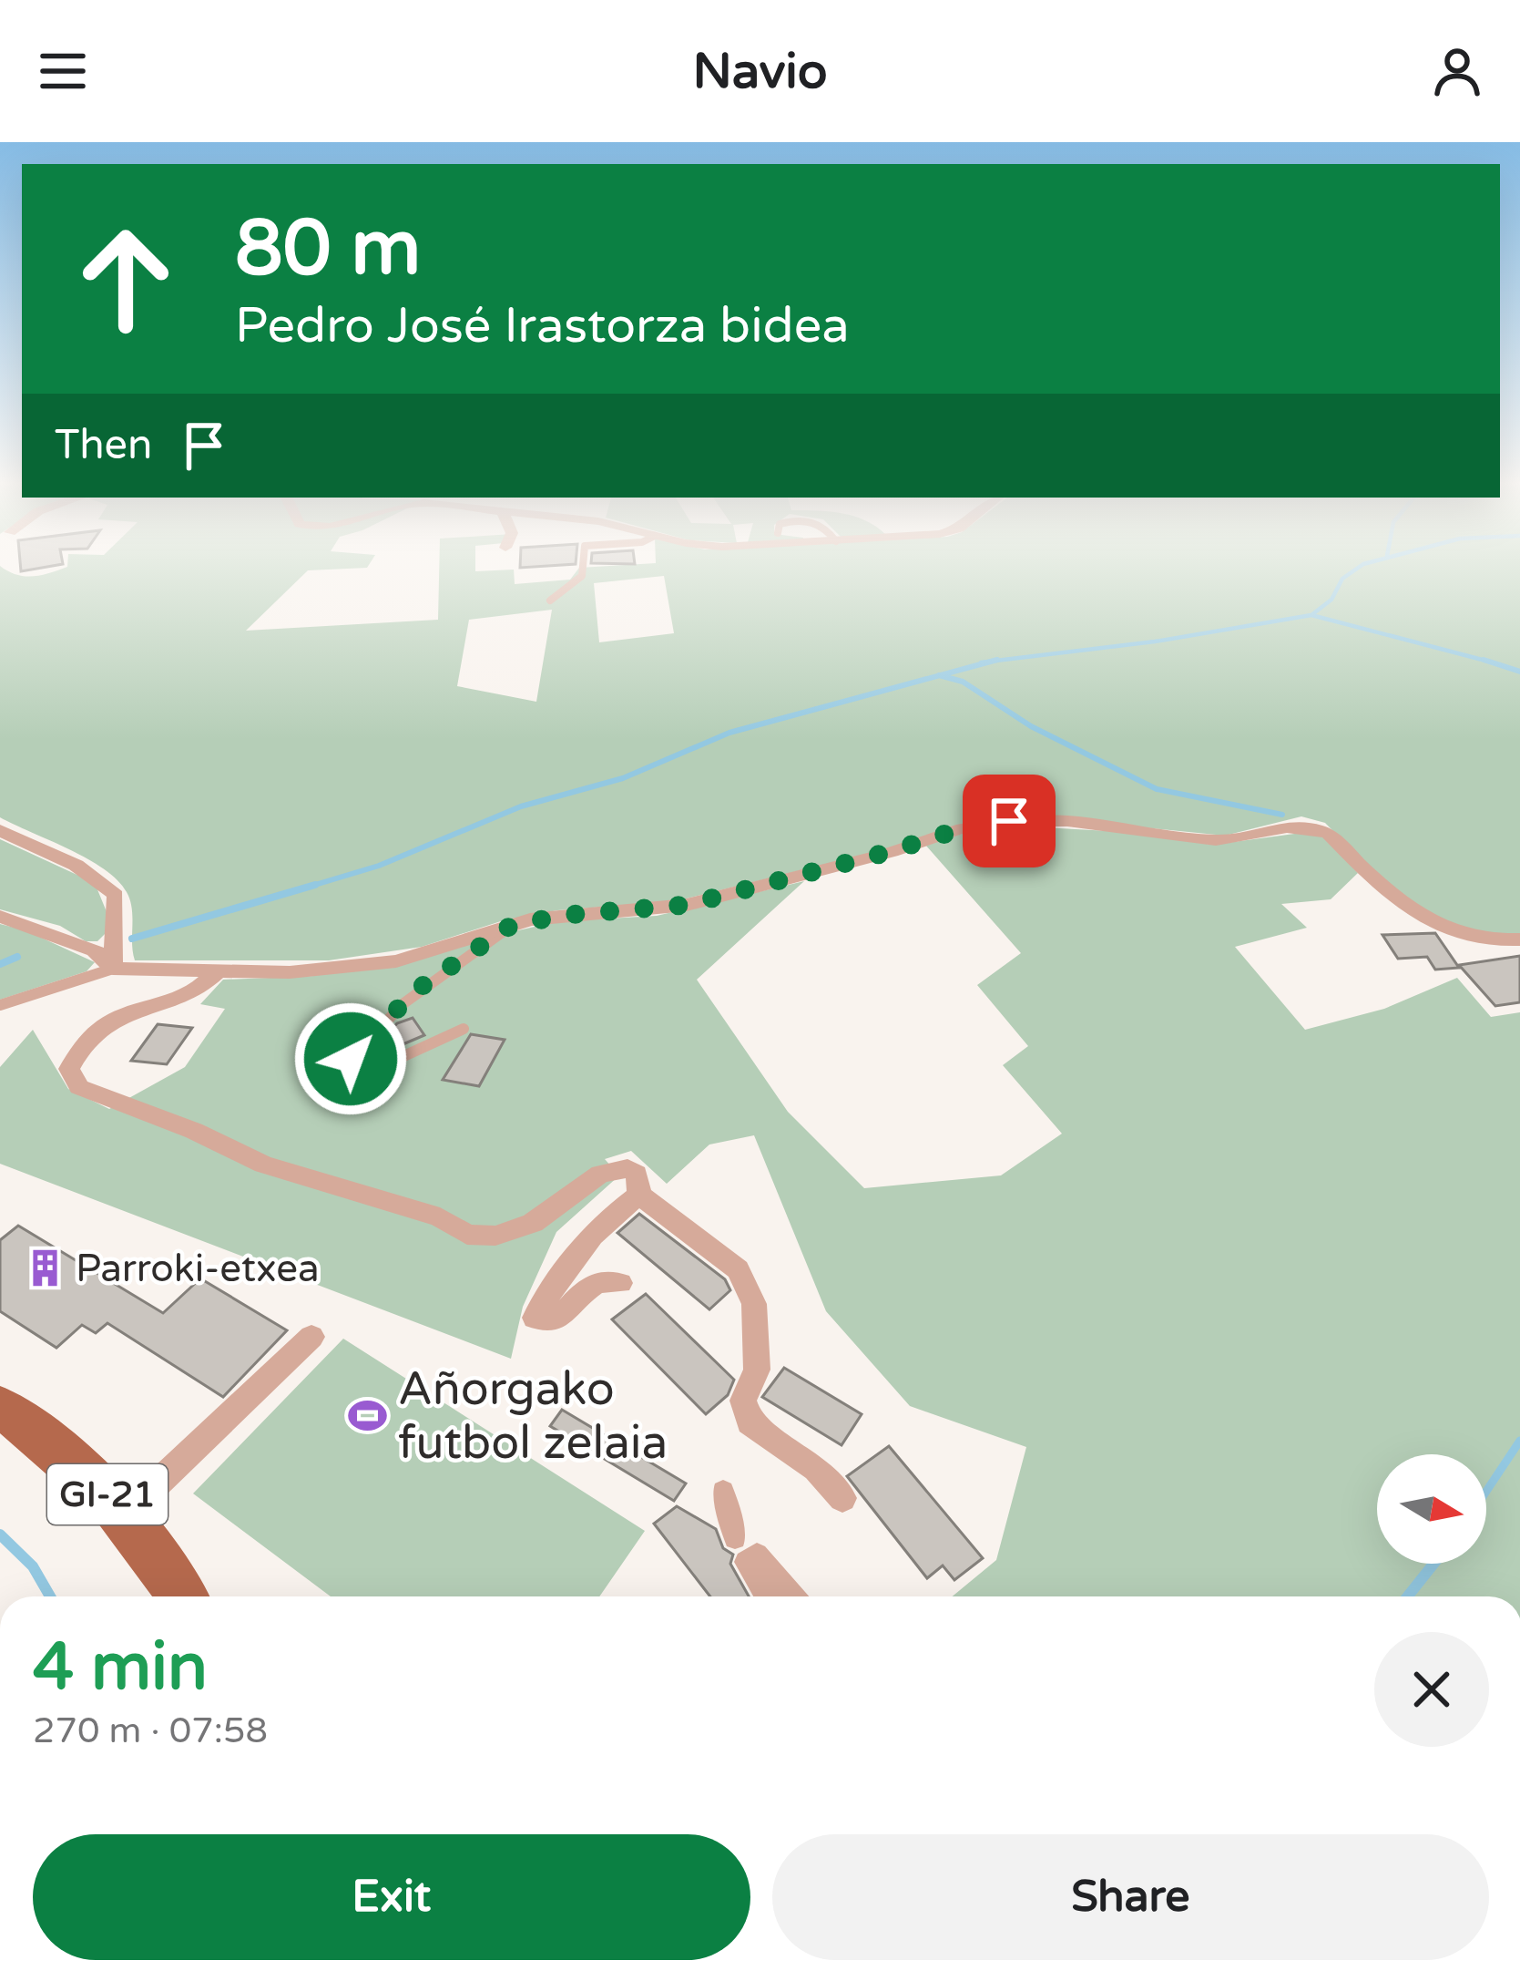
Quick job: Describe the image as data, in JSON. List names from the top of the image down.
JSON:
{
  "streets": {
    "main road": ["GI-21"]
  },
  "places": {
    "building": ["Parroki-etxea"],
    "sports": ["Añorgako futbol zelaia"]
  },
  "north": "right",
  "page": {
    "header": "Navio",
    "turn": ["80 m", "Pedro José Irastorza bidea"],
    "then": "Then",
    "heading": ["4 min", "270 m · 07:58"],
    "buttons": ["Exit", "Share"]
  }
}
